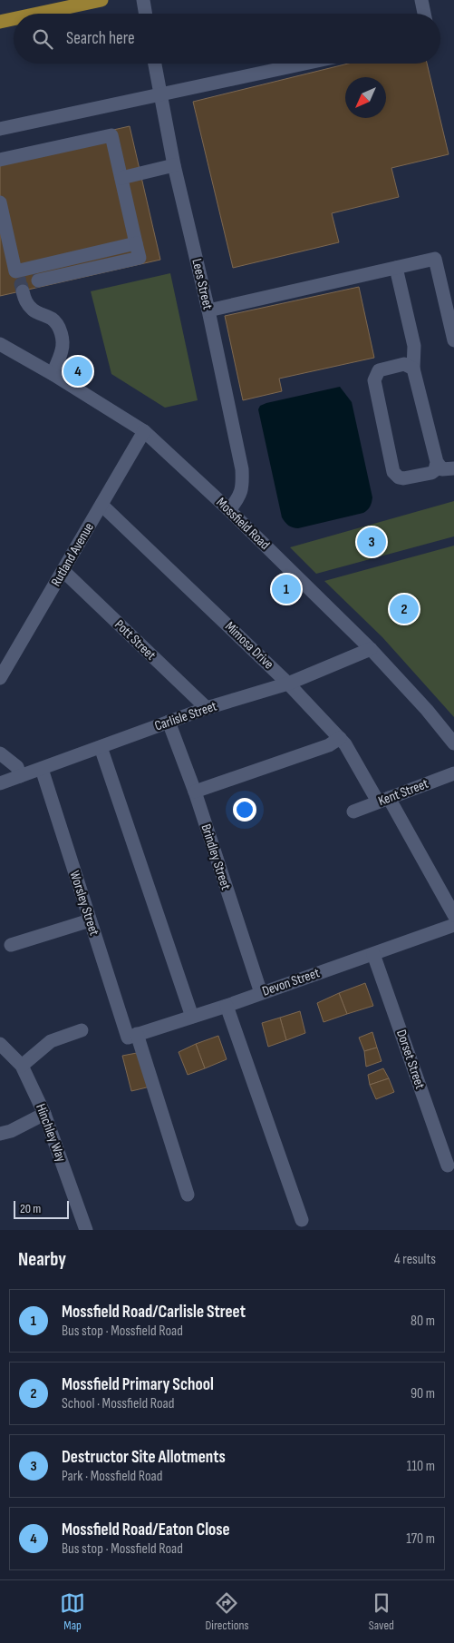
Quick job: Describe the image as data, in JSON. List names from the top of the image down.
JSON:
{
  "streets": {
    "street": [
      "Lees Street",
      "Mossfield Road",
      "Rutland Avenue",
      "Pott Street",
      "Mimosa Drive",
      "Carlisle Street",
      "Kent Street",
      "Brindley Street",
      "Worsley Street",
      "Devon Street",
      "Dorset Street",
      "Hinchley Way"
    ]
  },
  "crossings": [
    ["Lees Street", "Mossfield Road"],
    ["Mossfield Road", "Rutland Avenue"],
    ["Mossfield Road", "Carlisle Street"],
    ["Rutland Avenue", "Pott Street"],
    ["Rutland Avenue", "Mimosa Drive"],
    ["Pott Street", "Carlisle Street"],
    ["Mimosa Drive", "Carlisle Street"],
    ["Mimosa Drive", "Kent Street"],
    ["Carlisle Street", "Brindley Street"],
    ["Carlisle Street", "Worsley Street"],
    ["Brindley Street", "Devon Street"],
    ["Worsley Street", "Devon Street"],
    ["Devon Street", "Dorset Street"]
  ],
  "scale_bar": "20 m",
  "north": "bottom left",
  "page": {
    "search": "Search here",
    "pins": [
      "4",
      "3",
      "1",
      "2"
    ],
    "scale": "20 m",
    "heading": ["Nearby", "4 results"],
    "list": [
      {
        "mark": "1",
        "name": "Mossfield Road/Carlisle Street",
        "note": "Bus stop · Mossfield Road",
        "value": "80 m"
      },
      {
        "mark": "2",
        "name": "Mossfield Primary School",
        "note": "School · Mossfield Road",
        "value": "90 m"
      },
      {
        "mark": "3",
        "name": "Destructor Site Allotments",
        "note": "Park · Mossfield Road",
        "value": "110 m"
      },
      {
        "mark": "4",
        "name": "Mossfield Road/Eaton Close",
        "note": "Bus stop · Mossfield Road",
        "value": "170 m"
      }
    ],
    "nav": ["Map", "Directions", "Saved"]
  }
}
